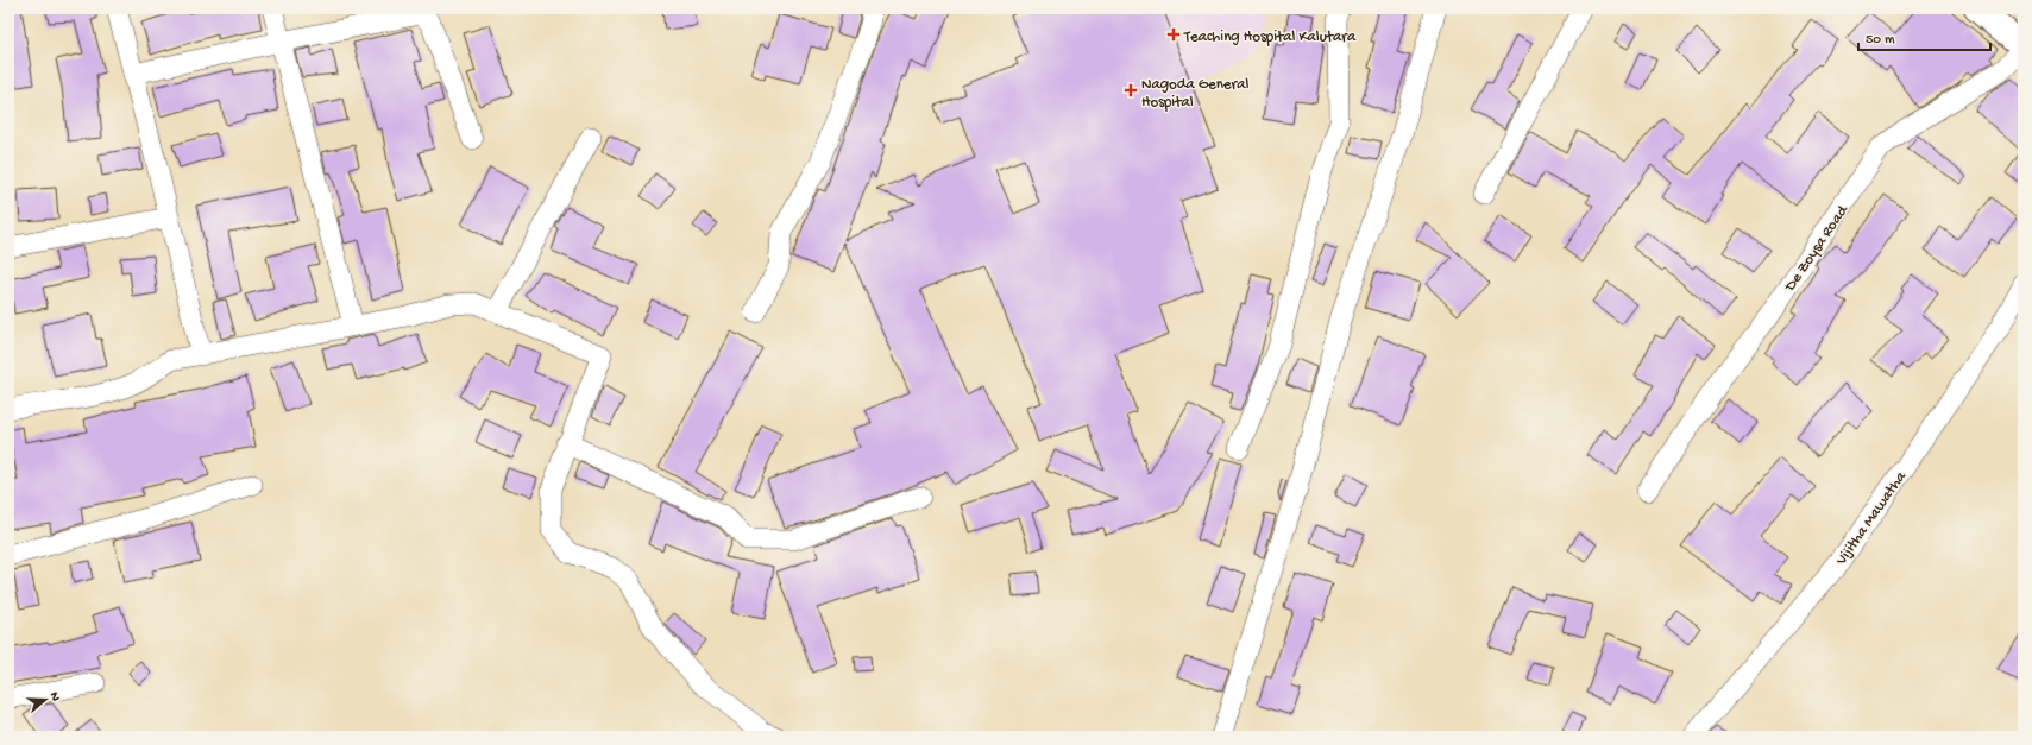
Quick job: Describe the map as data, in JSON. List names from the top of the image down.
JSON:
{
  "streets": {
    "street": ["De Zoysa Road", "Vijitha Mawatha"]
  },
  "places": {
    "health": ["Teaching Hospital Kalutara", "Nagoda General Hospital"]
  },
  "scale_bar": "50 m",
  "north": "right"
}
